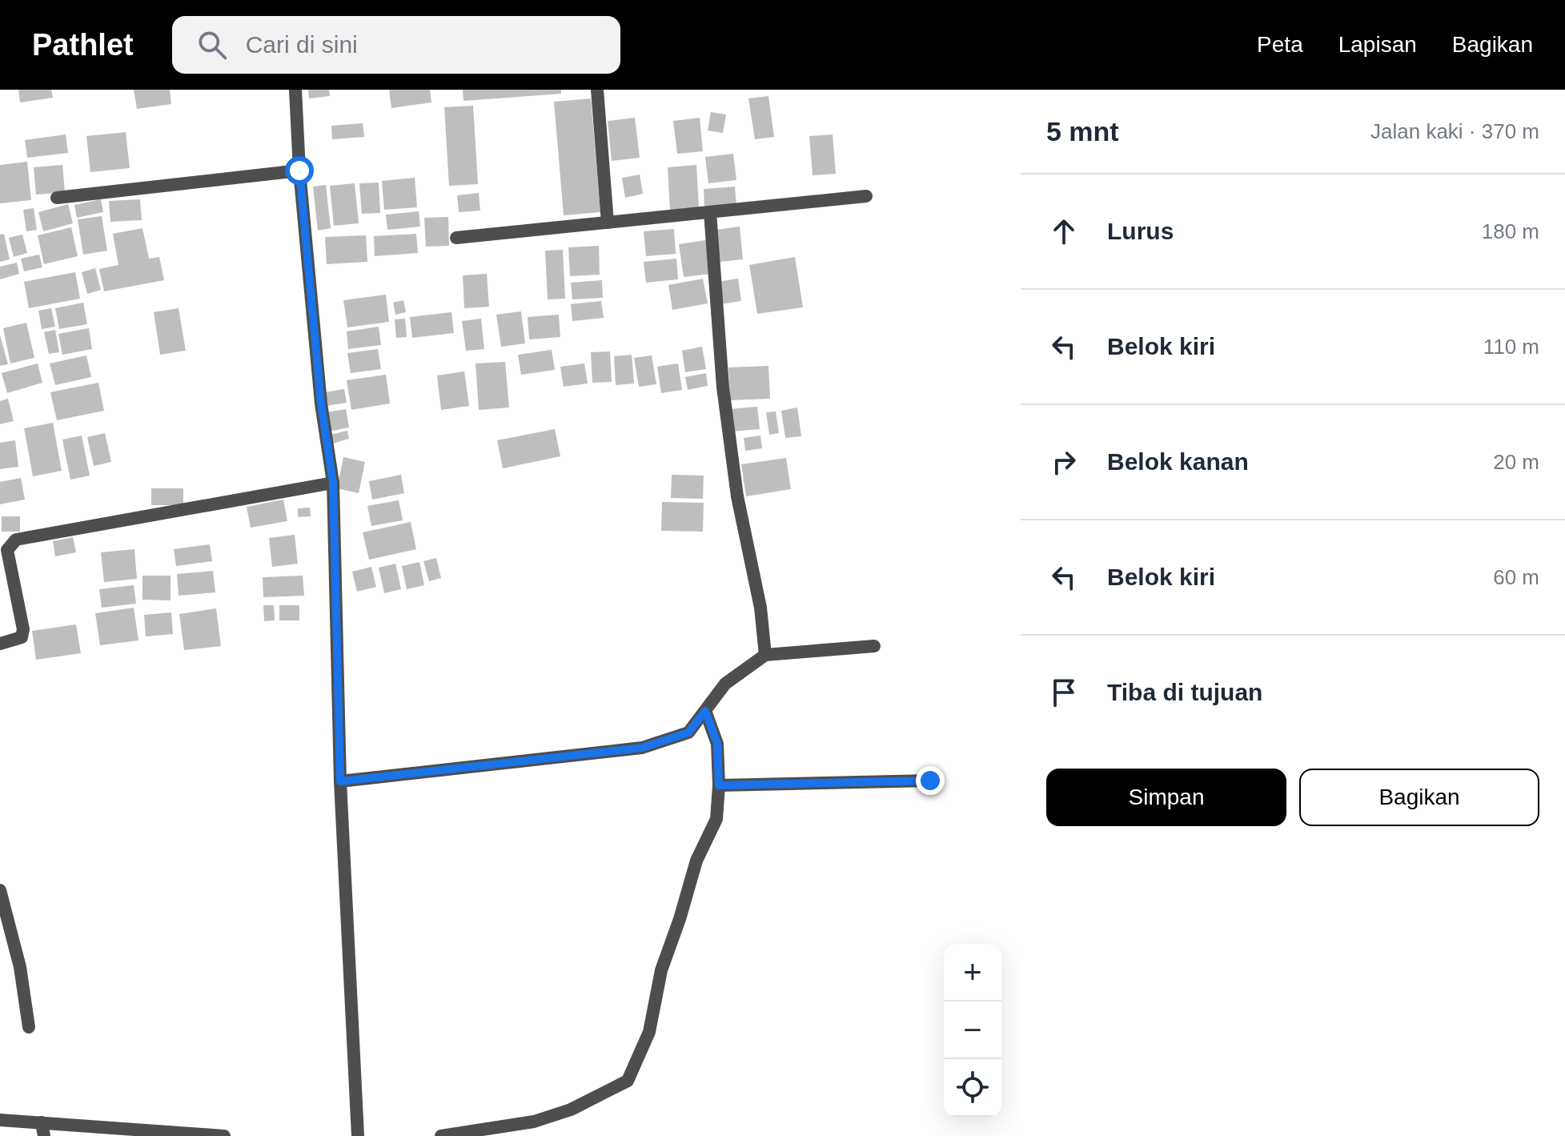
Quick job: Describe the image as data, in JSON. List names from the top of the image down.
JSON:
{
  "page": {
    "header": "Pathlet",
    "search": "Cari di sini",
    "nav": ["Peta", "Lapisan", "Bagikan"],
    "heading": ["5 mnt", "Jalan kaki · 370 m"],
    "list": [
      ["Lurus", "180 m"],
      ["Belok kiri", "110 m"],
      ["Belok kanan", "20 m"],
      ["Belok kiri", "60 m"],
      "Tiba di tujuan"
    ],
    "buttons": ["Simpan", "Bagikan"],
    "map_buttons": ["+", "−"]
  }
}
